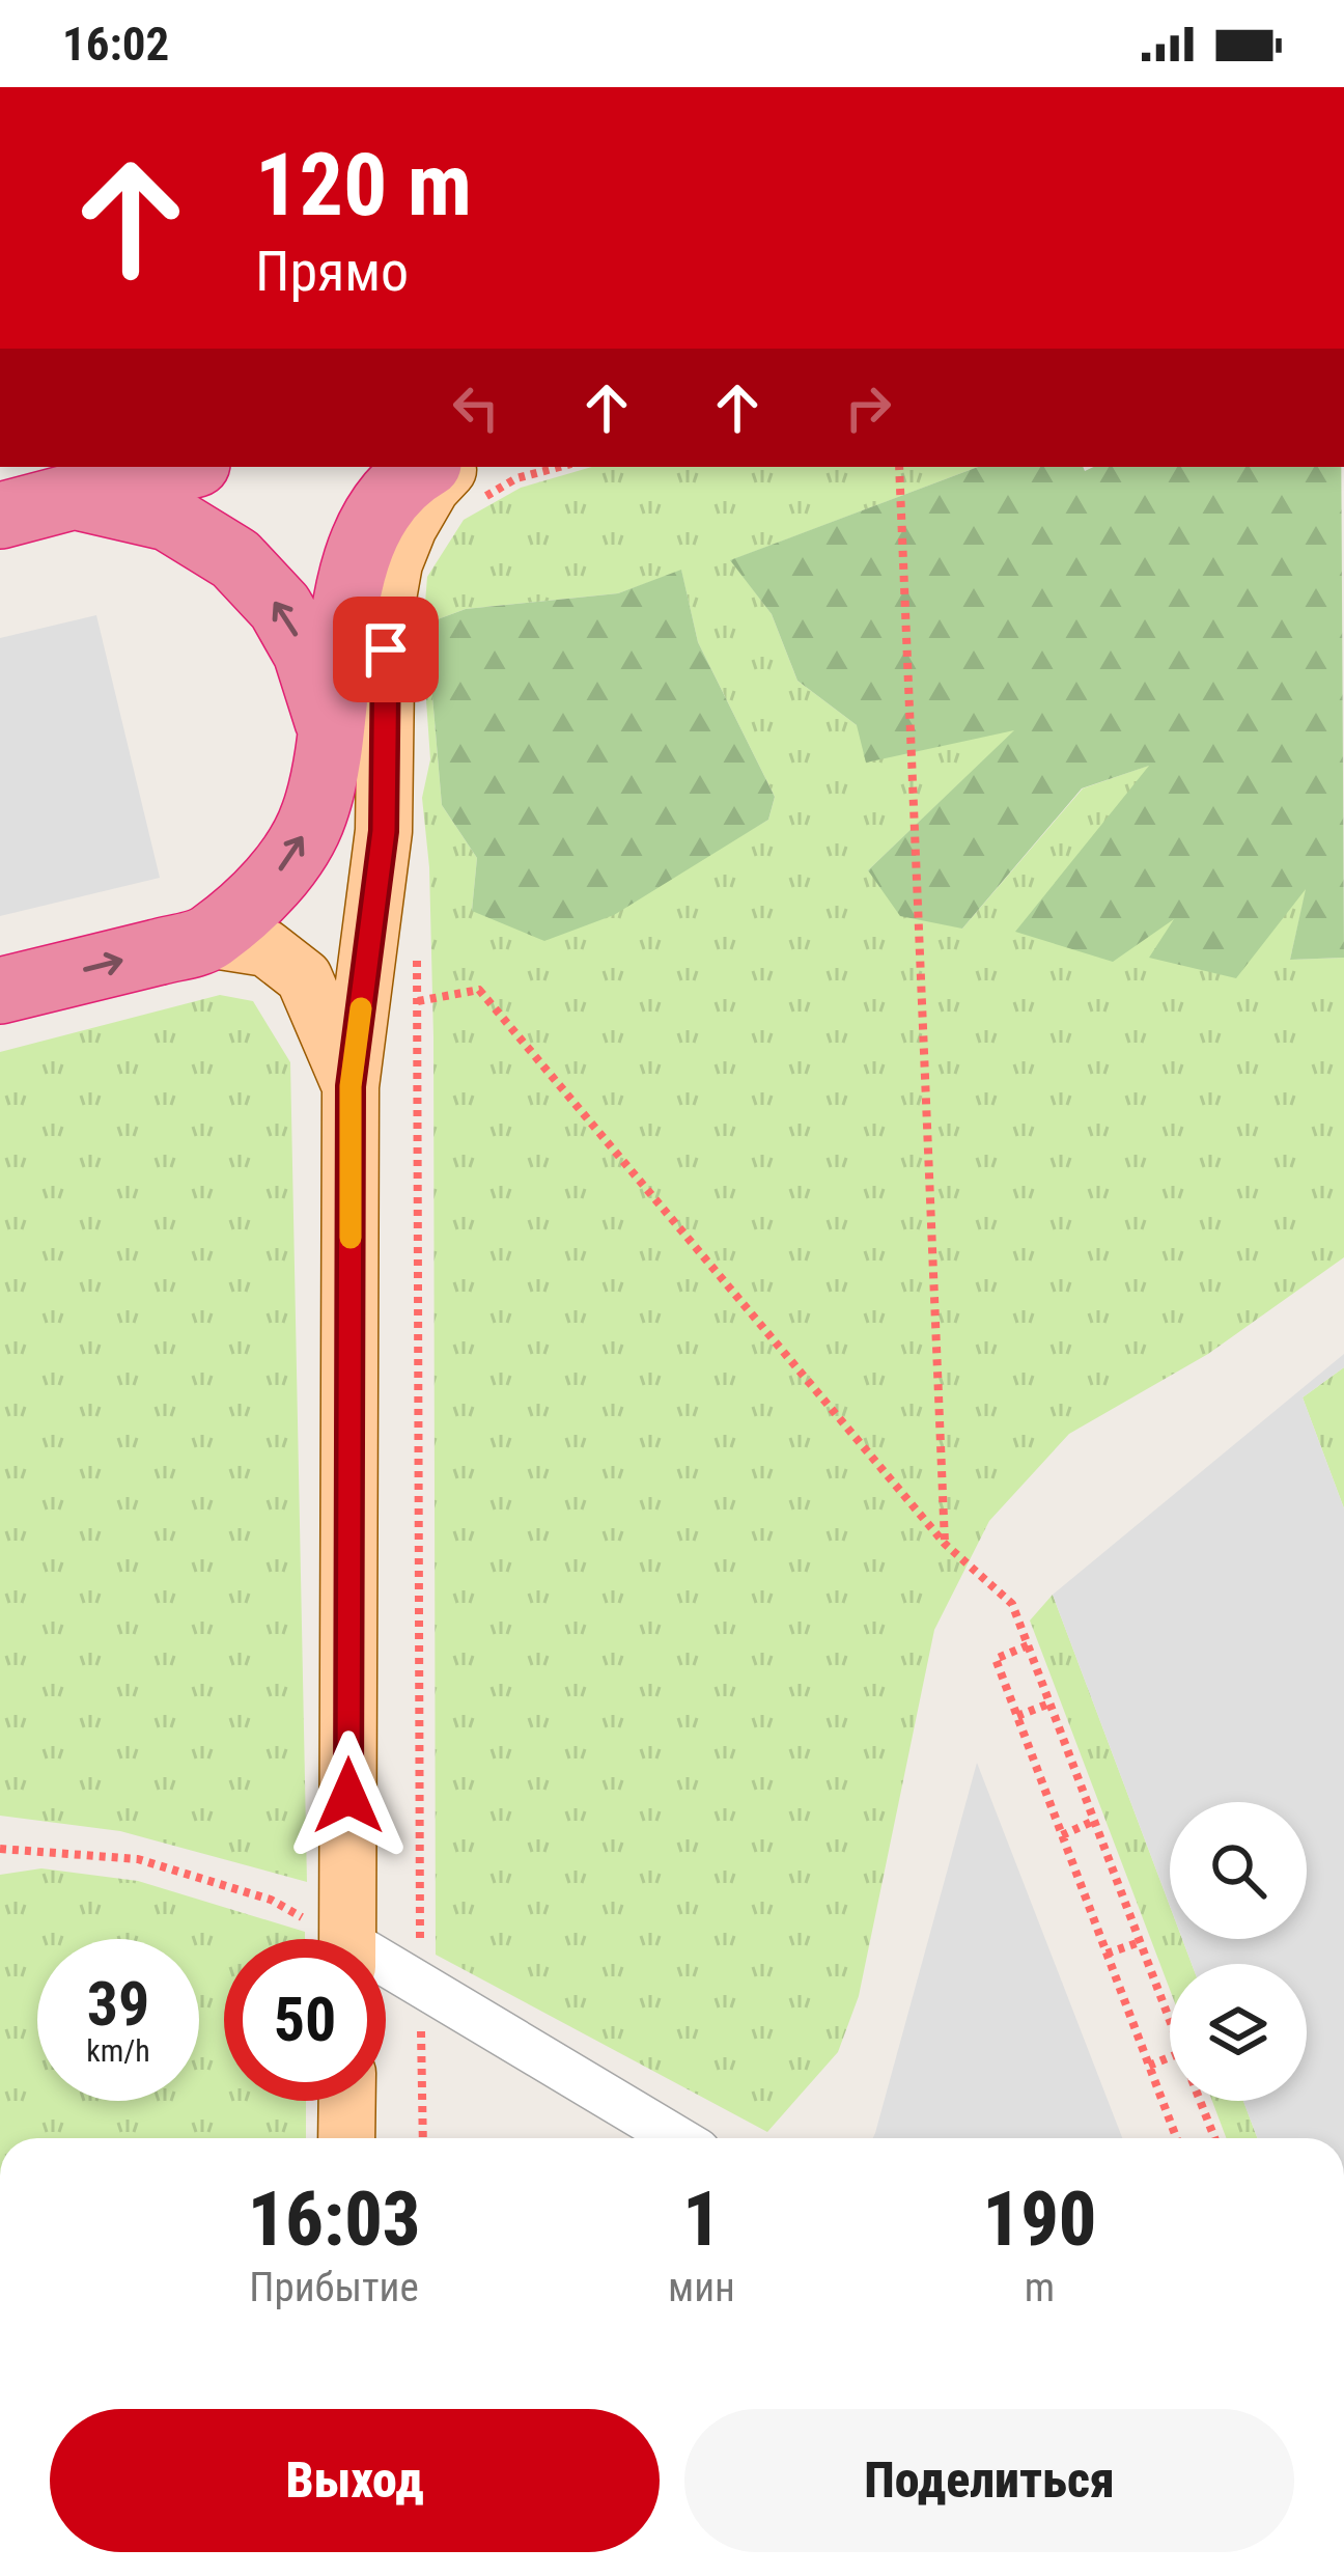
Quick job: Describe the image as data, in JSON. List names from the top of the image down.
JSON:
{
  "page": {
    "status": "16:02",
    "turn": ["120 m", "Прямо"],
    "speed": "39 km/h",
    "limit": "50",
    "eta": [
      "16:03",
      "Прибытие",
      "1",
      "мин",
      "190",
      "m"
    ],
    "buttons": ["Выход", "Поделиться"]
  }
}
